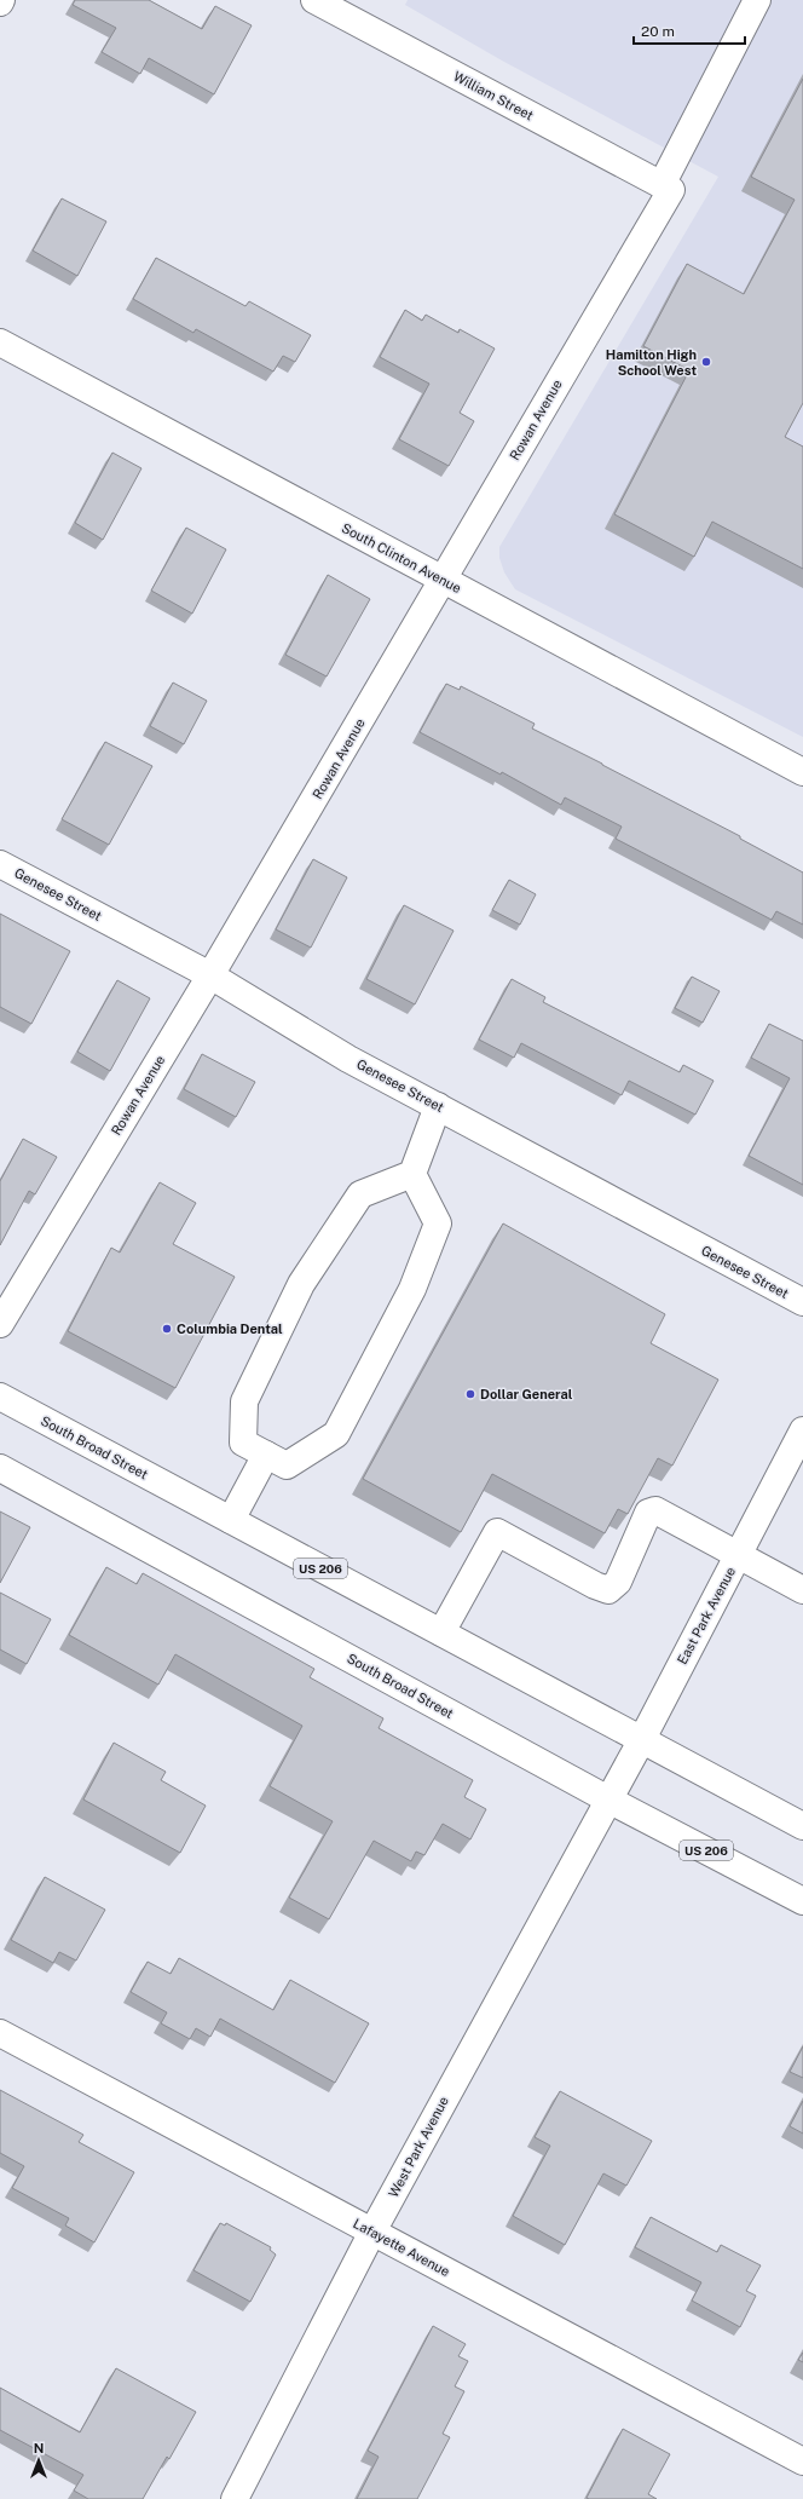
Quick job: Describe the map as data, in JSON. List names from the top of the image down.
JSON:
{
  "streets": {
    "street": [
      "William Street",
      "Rowan Avenue",
      "South Clinton Avenue",
      "Genesee Street",
      "South Broad Street",
      "US 206",
      "East Park Avenue",
      "West Park Avenue",
      "Lafayette Avenue"
    ]
  },
  "crossings": [
    ["William Street", "Rowan Avenue"],
    ["Rowan Avenue", "South Clinton Avenue"],
    ["Rowan Avenue", "Genesee Street"],
    ["South Broad Street", "East Park Avenue"],
    ["South Broad Street", "West Park Avenue"],
    ["East Park Avenue", "West Park Avenue"],
    ["West Park Avenue", "Lafayette Avenue"]
  ],
  "places": ["Hamilton High School West", "Columbia Dental", "Dollar General"],
  "scale_bar": "20 m",
  "north": "top"
}
